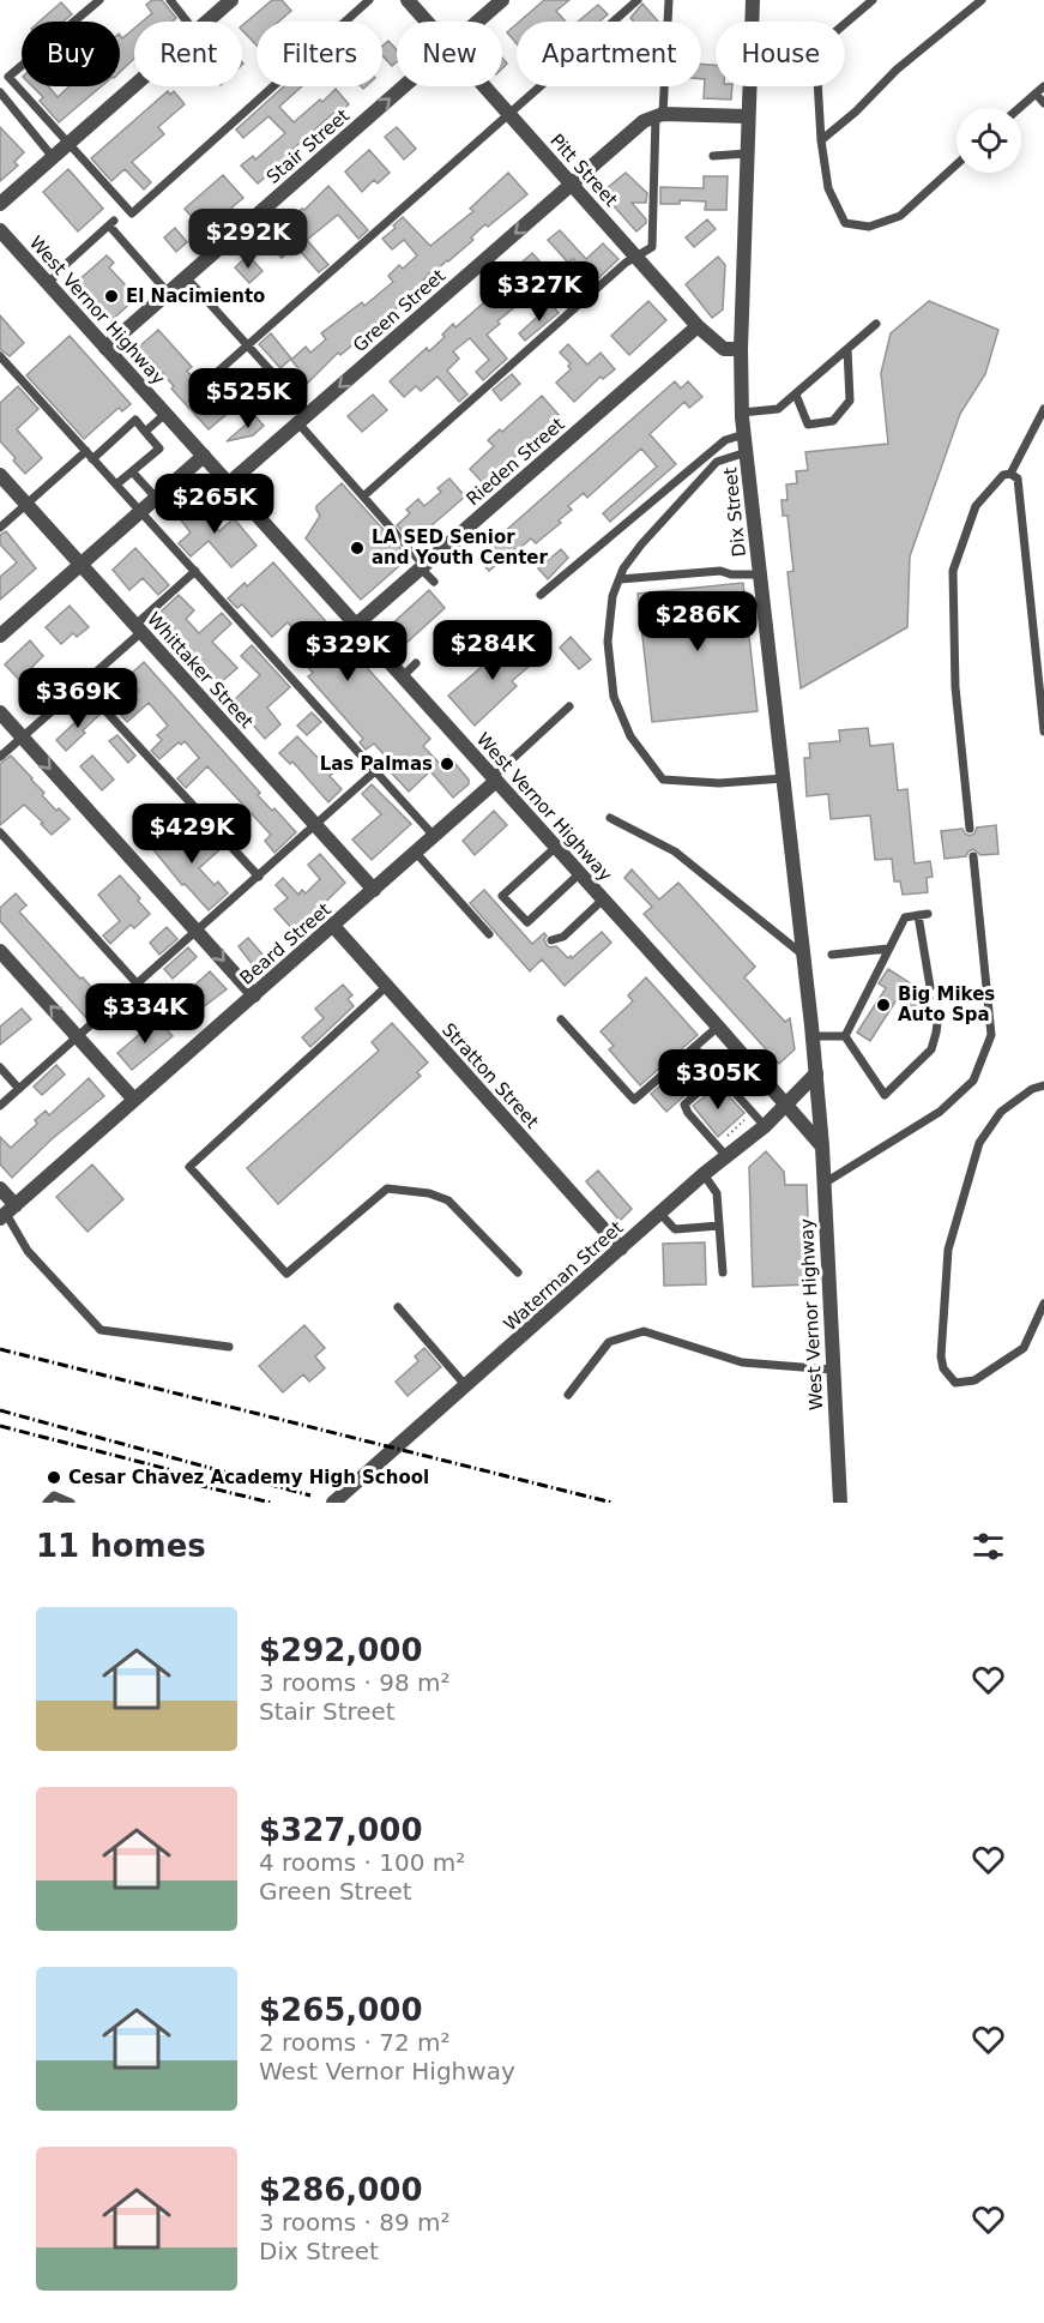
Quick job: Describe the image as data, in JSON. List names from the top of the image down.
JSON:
{
  "streets": {
    "street": [
      "Stair Street",
      "Pitt Street",
      "West Vernor Highway",
      "Green Street",
      "Rieden Street",
      "Dix Street",
      "Whittaker Street",
      "Beard Street",
      "Stratton Street",
      "Waterman Street"
    ]
  },
  "crossings": [
    ["Stair Street", "West Vernor Highway"],
    ["Pitt Street", "Green Street"],
    ["Pitt Street", "Rieden Street"],
    ["Pitt Street", "Dix Street"],
    ["West Vernor Highway", "Green Street"],
    ["West Vernor Highway", "Rieden Street"],
    ["West Vernor Highway", "Dix Street"],
    ["West Vernor Highway", "Beard Street"],
    ["West Vernor Highway", "Waterman Street"],
    ["Dix Street", "Waterman Street"],
    ["Whittaker Street", "Beard Street"],
    ["Beard Street", "Stratton Street"],
    ["Stratton Street", "Waterman Street"]
  ],
  "one_way": ["Stair Street", "Green Street"],
  "places": [
    "El Nacimiento",
    "LA SED Senior and Youth Center",
    "Las Palmas",
    "Big Mikes Auto Spa",
    "Cesar Chavez Academy High School"
  ],
  "page": {
    "chip": [
      "Buy",
      "Rent",
      "Filters",
      "New",
      "Apartment",
      "House"
    ],
    "price": [
      "$292K",
      "$327K",
      "$525K",
      "$265K",
      "$286K",
      "$284K",
      "$329K",
      "$369K",
      "$429K",
      "$334K",
      "$305K"
    ],
    "heading": "11 homes",
    "list": [
      {
        "name": "$292,000",
        "note": "3 rooms · 98 m² · Stair Street"
      },
      {
        "name": "$327,000",
        "note": "4 rooms · 100 m² · Green Street"
      },
      {
        "name": "$265,000",
        "note": "2 rooms · 72 m² · West Vernor Highway"
      },
      {
        "name": "$286,000",
        "note": "3 rooms · 89 m² · Dix Street"
      }
    ]
  }
}
